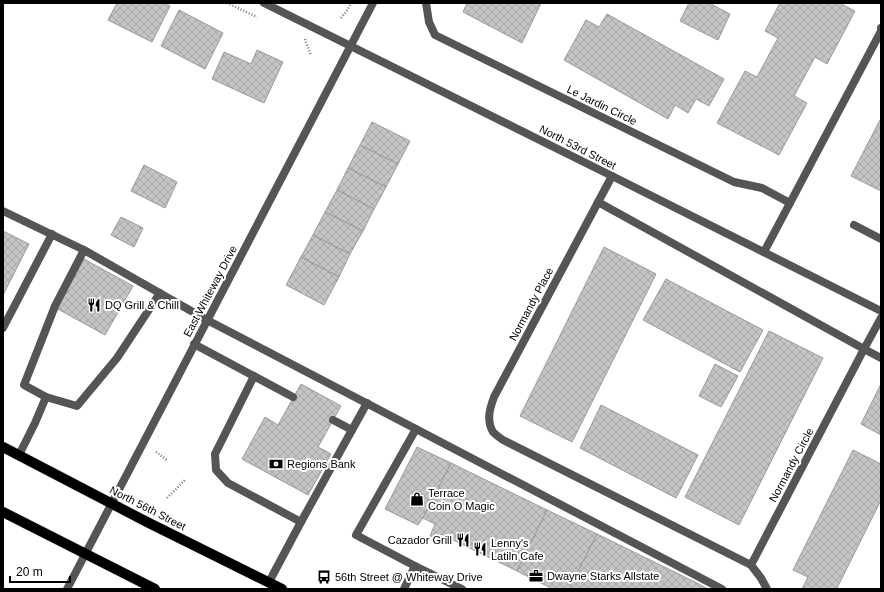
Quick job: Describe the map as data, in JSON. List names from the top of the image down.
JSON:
{
  "streets": {
    "main road": ["North 56th Street"],
    "street": [
      "Le Jardin Circle",
      "North 53rd Street",
      "East Whiteway Drive",
      "Normandy Place",
      "Normandy Circle"
    ]
  },
  "crossings": [
    ["North 53rd Street", "East Whiteway Drive"],
    ["North 53rd Street", "Normandy Place"],
    ["East Whiteway Drive", "North 56th Street"],
    ["Normandy Place", "Normandy Circle"]
  ],
  "places": {
    "restaurant": ["DQ Grill & Chill", "Cazador Grill", "Lenny's Latiln Cafe"],
    "bank": ["Regions Bank"],
    "shop": ["Terrace Coin O Magic"],
    "office": ["Dwayne Starks Allstate"],
    "bus stop": ["56th Street @ Whiteway Drive"]
  },
  "scale_bar": "20 m"
}
